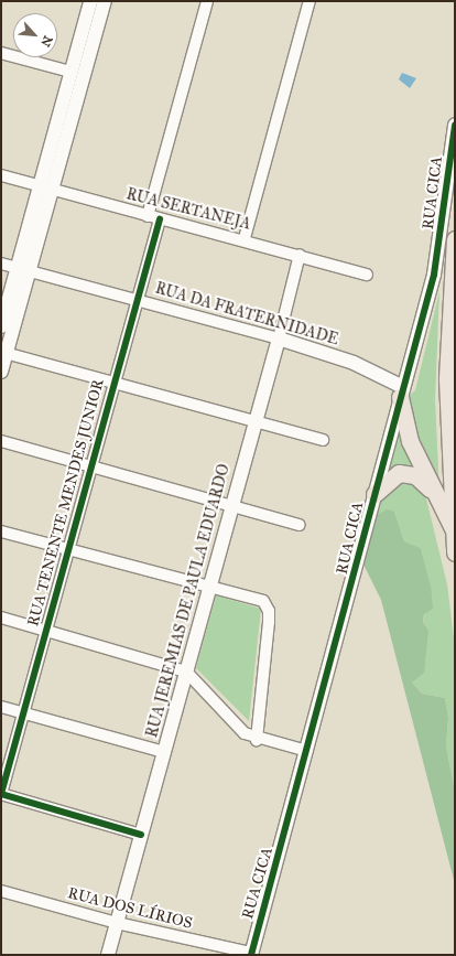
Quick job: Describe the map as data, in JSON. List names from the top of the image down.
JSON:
{
  "streets": {
    "street": [
      "RUA CICA",
      "RUA SERTANEJA",
      "RUA DA FRATERNIDADE",
      "RUA TENENTE MENDES JUNIOR",
      "RUA JEREMIAS DE PAULA EDUARDO",
      "RUA DOS LÍRIOS"
    ]
  },
  "crossings": [
    ["RUA CICA", "RUA DA FRATERNIDADE"],
    ["RUA CICA", "RUA DOS LÍRIOS"],
    ["RUA SERTANEJA", "RUA TENENTE MENDES JUNIOR"],
    ["RUA SERTANEJA", "RUA JEREMIAS DE PAULA EDUARDO"],
    ["RUA DA FRATERNIDADE", "RUA TENENTE MENDES JUNIOR"],
    ["RUA DA FRATERNIDADE", "RUA JEREMIAS DE PAULA EDUARDO"],
    ["RUA JEREMIAS DE PAULA EDUARDO", "RUA DOS LÍRIOS"]
  ],
  "north": "bottom right"
}
